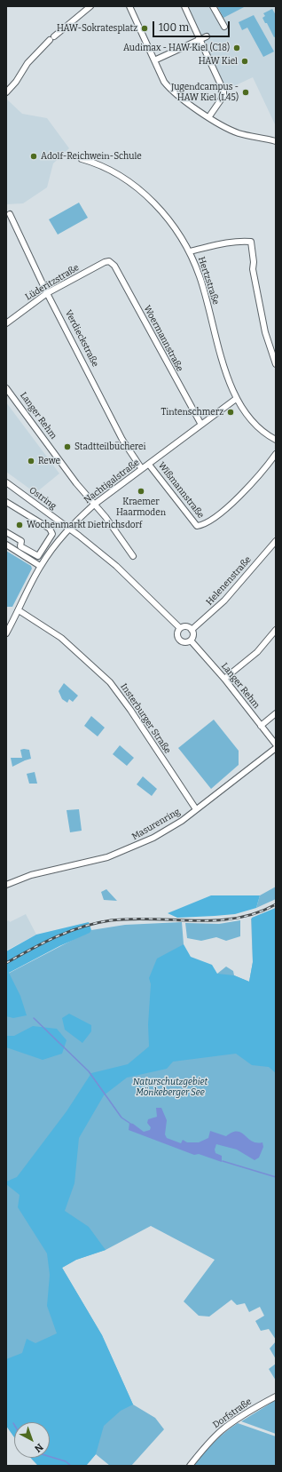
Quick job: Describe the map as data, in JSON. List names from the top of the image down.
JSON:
{
  "streets": {
    "street": [
      "Hertzstraße",
      "Lüderitzstraße",
      "Verdieckstraße",
      "Woermannstraße",
      "Langer Rehm",
      "Nachtigalstraße",
      "Wißmannstraße",
      "Ostring",
      "Helenenstraße",
      "Insterburger Straße",
      "Masurenring",
      "Dorfstraße"
    ]
  },
  "crossings": [
    ["Hertzstraße", "Nachtigalstraße"],
    ["Lüderitzstraße", "Verdieckstraße"],
    ["Lüderitzstraße", "Woermannstraße"],
    ["Verdieckstraße", "Nachtigalstraße"],
    ["Woermannstraße", "Nachtigalstraße"],
    ["Langer Rehm", "Nachtigalstraße"],
    ["Langer Rehm", "Helenenstraße"],
    ["Nachtigalstraße", "Wißmannstraße"],
    ["Nachtigalstraße", "Ostring"],
    ["Insterburger Straße", "Masurenring"]
  ],
  "parks": ["Naturschutzgebiet Mönkeberger See"],
  "places": [
    "HAW-Sokratesplatz",
    "Audimax - HAW Kiel (C18)",
    "HAW Kiel",
    "Jugendcampus - HAW Kiel (L45)",
    "Adolf-Reichwein-Schule",
    "Tintenschmerz",
    "Stadtteilbücherei",
    "Rewe",
    "Kraemer Haarmoden",
    "Wochenmarkt Dietrichsdorf"
  ],
  "scale_bar": "100 m",
  "north": "bottom right"
}
